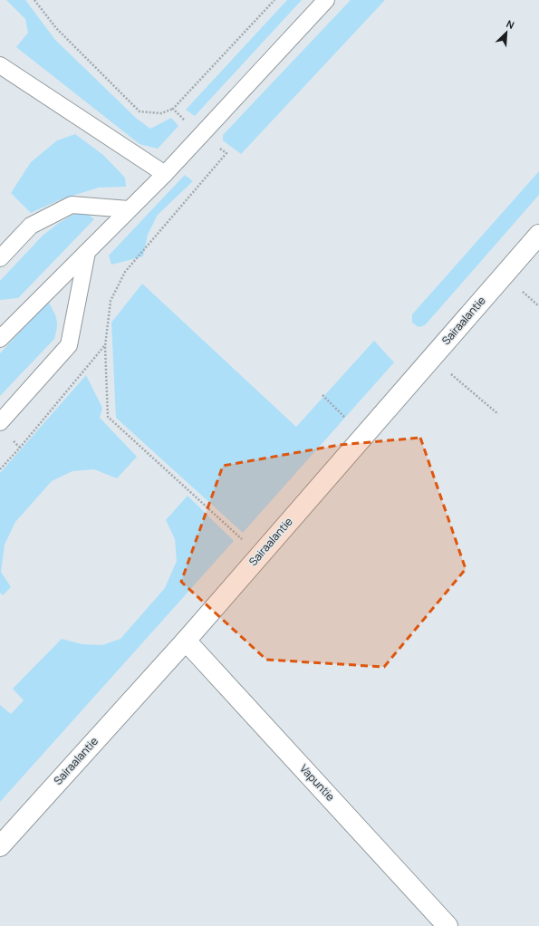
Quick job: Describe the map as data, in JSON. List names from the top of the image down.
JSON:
{
  "streets": {
    "street": ["Sairaalantie", "Vapuntie"]
  },
  "crossings": [
    ["Sairaalantie", "Vapuntie"]
  ],
  "north": "top right"
}
